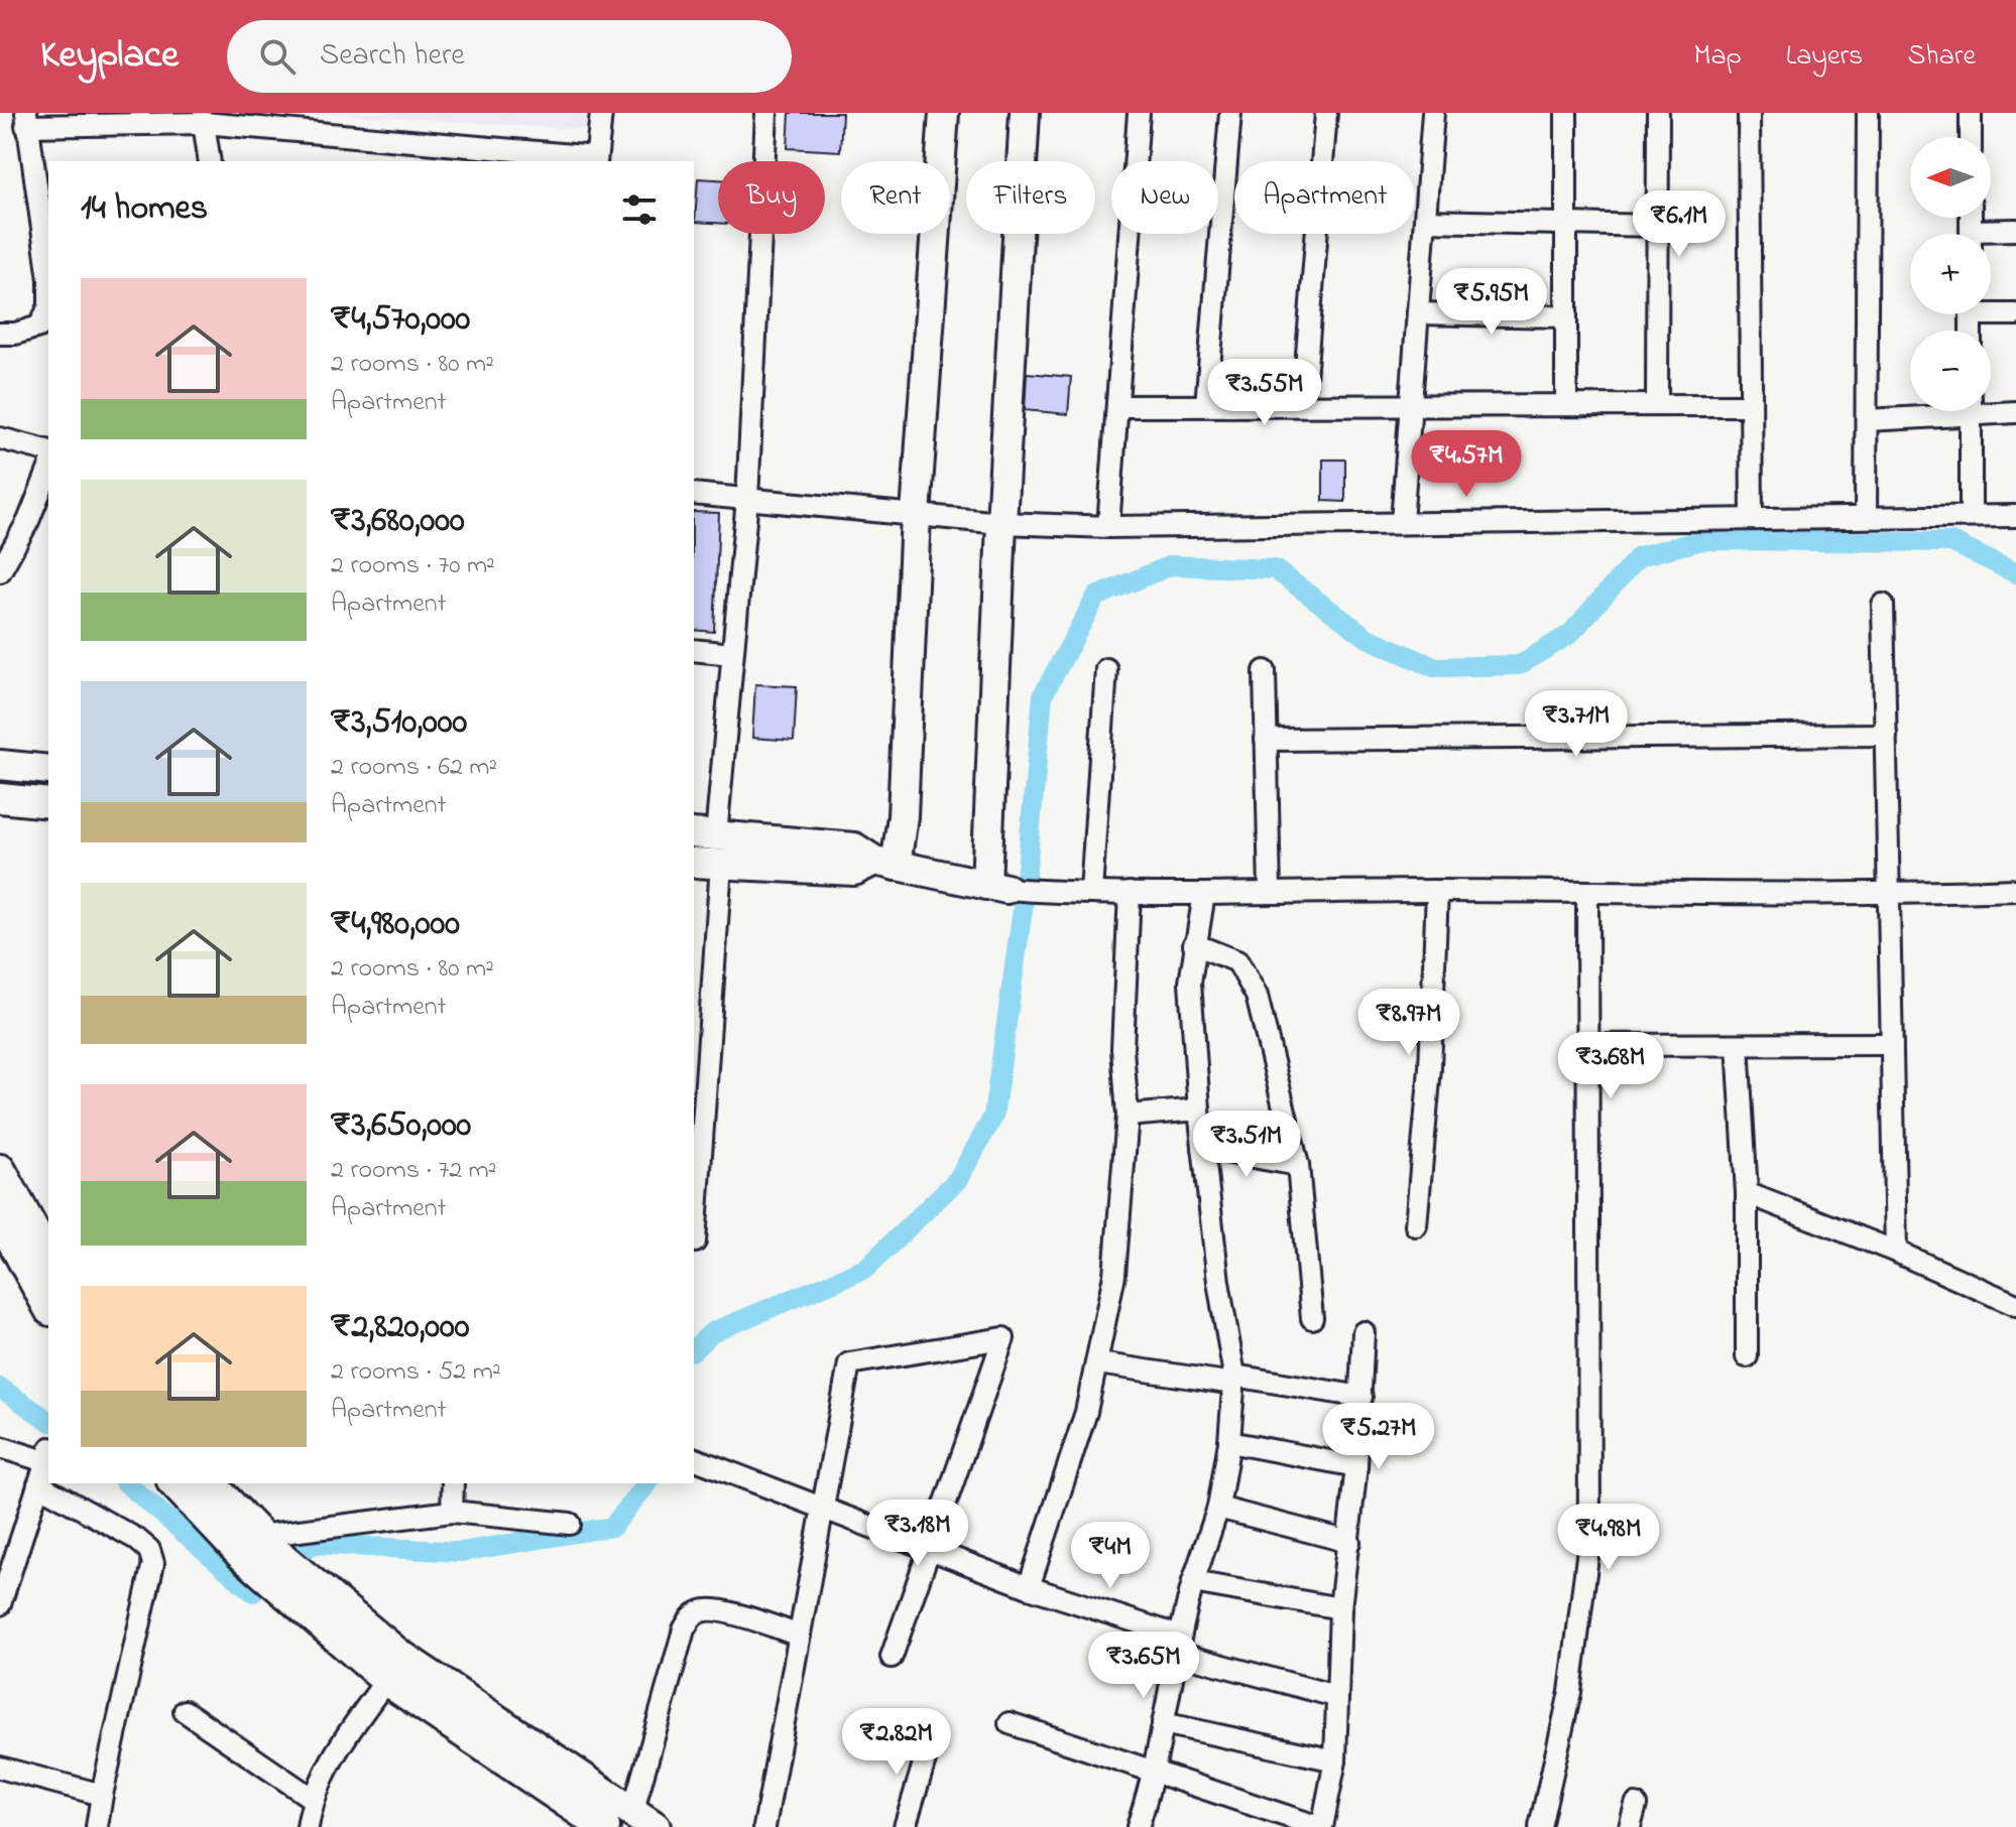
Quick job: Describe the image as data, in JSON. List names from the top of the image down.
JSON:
{
  "north": "left",
  "page": {
    "header": "Keyplace",
    "search": "Search here",
    "nav": ["Map", "Layers", "Share"],
    "map_buttons": ["+", "−"],
    "chip": [
      "Buy",
      "Rent",
      "Filters",
      "New",
      "Apartment"
    ],
    "heading": "14 homes",
    "price": [
      "₹6.1M",
      "₹5.95M",
      "₹3.55M",
      "₹4.57M",
      "₹3.71M",
      "₹8.97M",
      "₹3.68M",
      "₹3.51M",
      "₹5.27M",
      "₹3.18M",
      "₹4.98M",
      "₹4M",
      "₹3.65M",
      "₹2.82M"
    ],
    "list": [
      {
        "name": "₹4,570,000",
        "note": "2 rooms · 80 m² · Apartment"
      },
      {
        "name": "₹3,680,000",
        "note": "2 rooms · 70 m² · Apartment"
      },
      {
        "name": "₹3,510,000",
        "note": "2 rooms · 62 m² · Apartment"
      },
      {
        "name": "₹4,980,000",
        "note": "2 rooms · 80 m² · Apartment"
      },
      {
        "name": "₹3,650,000",
        "note": "2 rooms · 72 m² · Apartment"
      },
      {
        "name": "₹2,820,000",
        "note": "2 rooms · 52 m² · Apartment"
      }
    ]
  }
}
